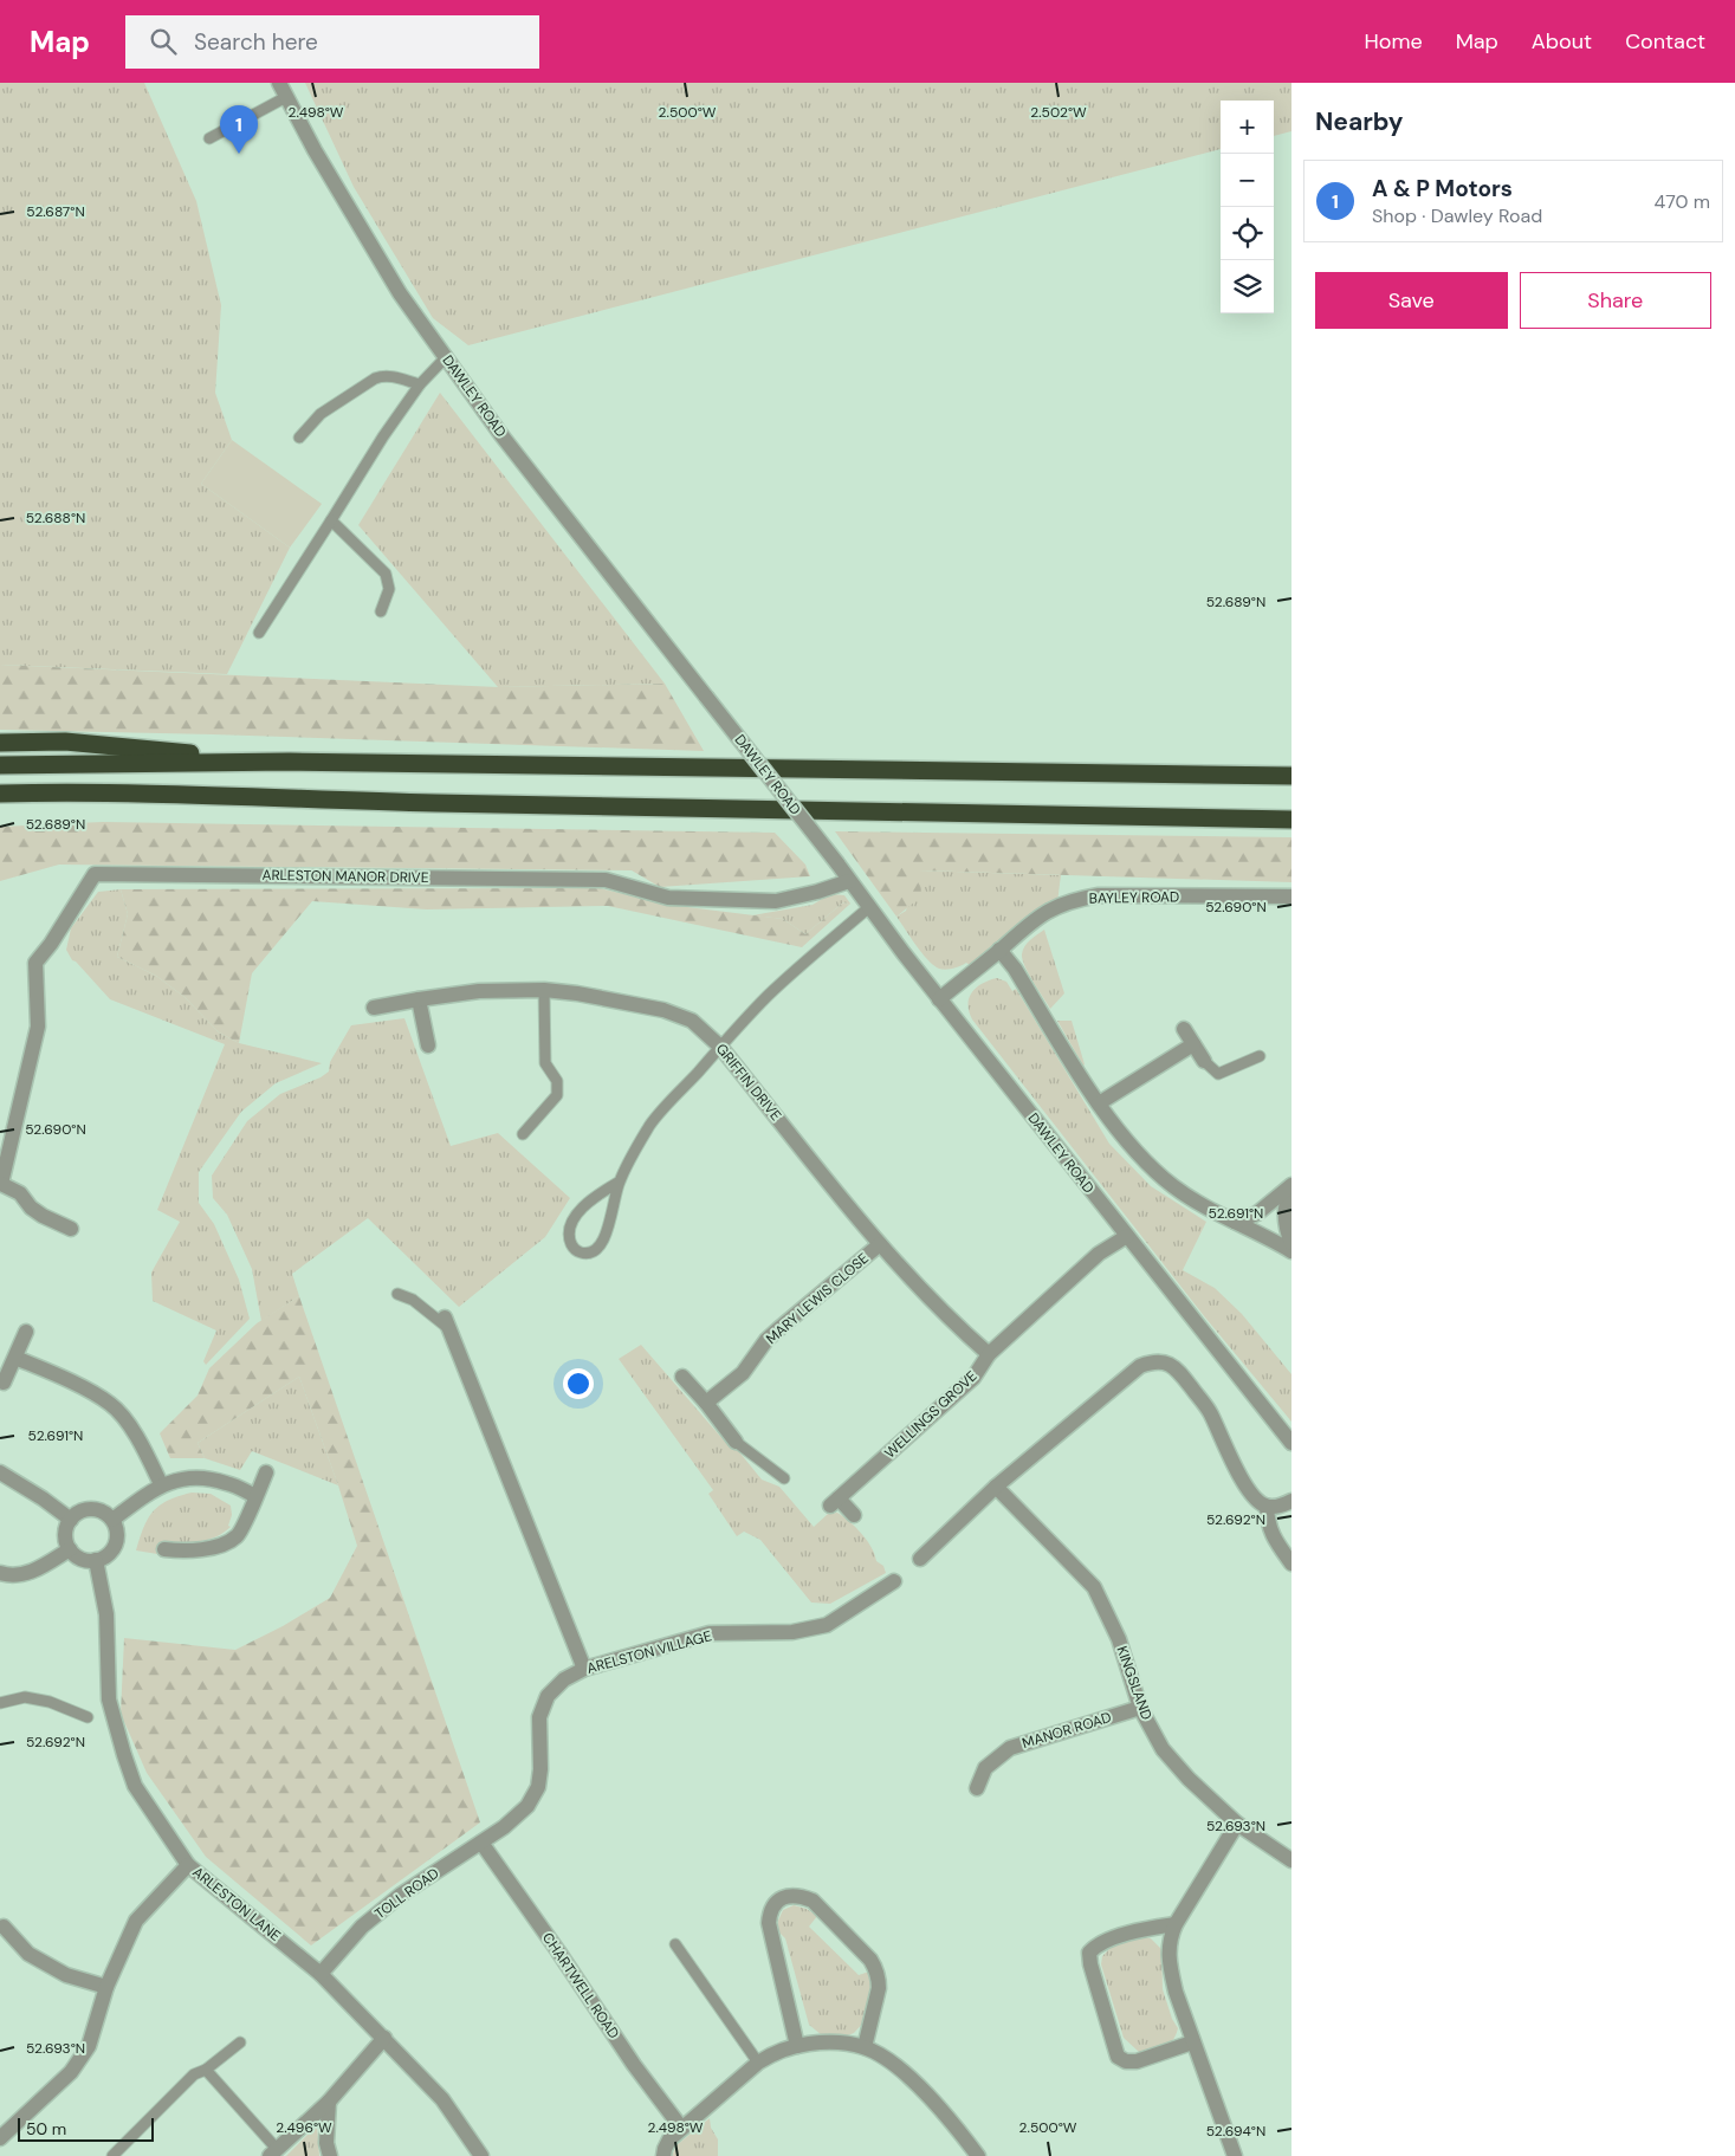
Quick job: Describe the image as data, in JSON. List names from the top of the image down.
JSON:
{
  "streets": {
    "street": [
      "DAWLEY ROAD",
      "ARLESTON MANOR DRIVE",
      "BAYLEY ROAD",
      "GRIFFIN DRIVE",
      "MARY LEWIS CLOSE",
      "WELLINGS GROVE",
      "ARELSTON VILLAGE",
      "KINGSLAND",
      "MANOR ROAD",
      "TOLL ROAD",
      "ARLESTON LANE",
      "CHARTWELL ROAD"
    ]
  },
  "crossings": [
    ["DAWLEY ROAD", "ARLESTON MANOR DRIVE"],
    ["DAWLEY ROAD", "BAYLEY ROAD"],
    ["DAWLEY ROAD", "WELLINGS GROVE"],
    ["GRIFFIN DRIVE", "MARY LEWIS CLOSE"],
    ["GRIFFIN DRIVE", "WELLINGS GROVE"],
    ["ARELSTON VILLAGE", "TOLL ROAD"],
    ["KINGSLAND", "MANOR ROAD"],
    ["TOLL ROAD", "ARLESTON LANE"],
    ["TOLL ROAD", "CHARTWELL ROAD"]
  ],
  "scale_bar": "50 m",
  "page": {
    "header": "Map",
    "search": "Search here",
    "nav": [
      "Home",
      "Map",
      "About",
      "Contact"
    ],
    "heading": "Nearby",
    "map_buttons": ["+", "−"],
    "pins": "1",
    "list": [
      {
        "mark": "1",
        "name": "A & P Motors",
        "note": "Shop · Dawley Road",
        "value": "470 m"
      }
    ],
    "buttons": ["Save", "Share"],
    "scale": "50 m"
  },
  "coordinates": [
    "2.498°W",
    "2.500°W",
    "2.502°W",
    "52.687°N",
    "52.688°N",
    "52.689°N",
    "52.690°N",
    "52.691°N",
    "52.692°N",
    "52.693°N",
    "2.496°W",
    "52.694°N"
  ]
}
